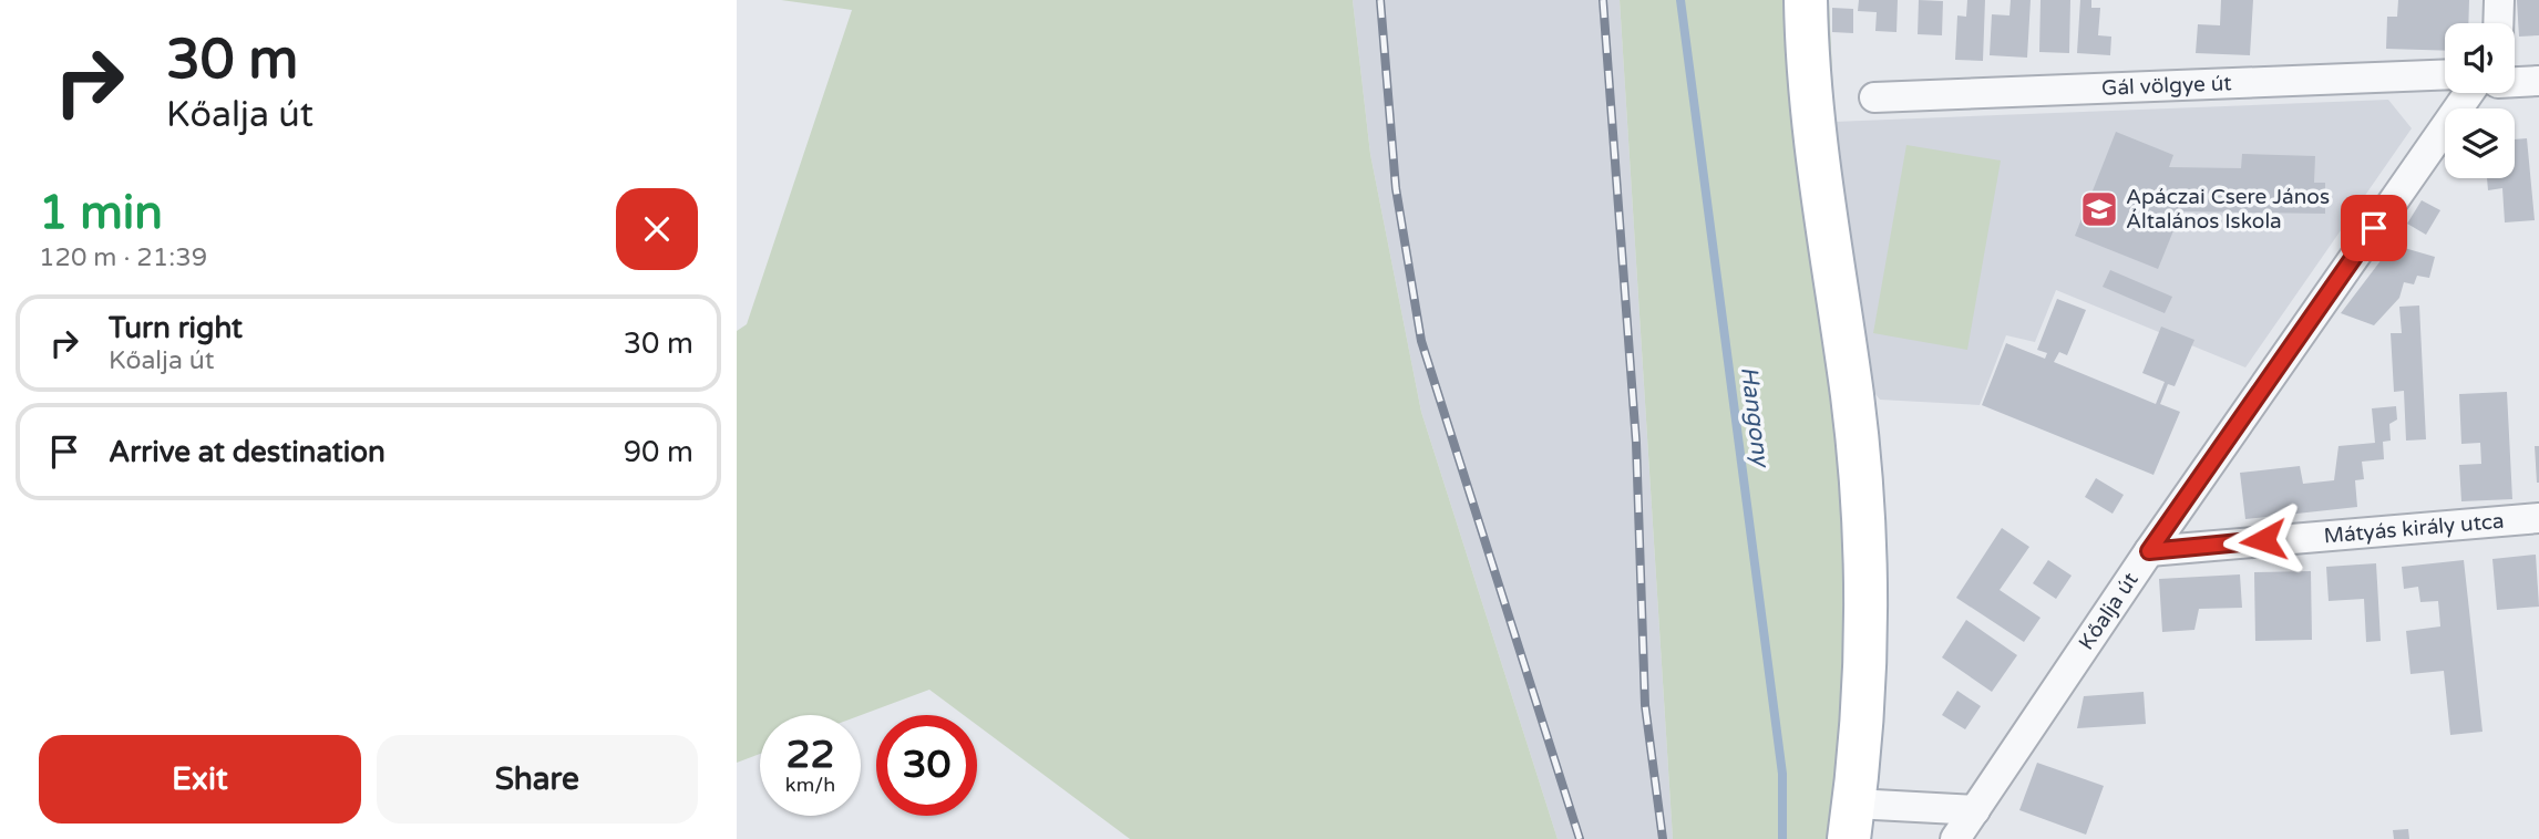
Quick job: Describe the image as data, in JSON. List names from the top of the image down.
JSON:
{
  "streets": {
    "street": ["Gál völgye út", "Mátyás király utca", "Kőalja út"]
  },
  "crossings": [
    ["Mátyás király utca", "Kőalja út"]
  ],
  "water": ["Hangony"],
  "places": {
    "school or university": ["Apáczai Csere János Általános Iskola"]
  },
  "page": {
    "turn": ["30 m", "Kőalja út"],
    "heading": ["1 min", "120 m · 21:39"],
    "list": [
      {
        "name": "Turn right",
        "note": "Kőalja út",
        "value": "30 m"
      },
      {
        "name": "Arrive at destination",
        "value": "90 m"
      }
    ],
    "speed": "22 km/h",
    "limit": "30",
    "buttons": ["Exit", "Share"]
  }
}
